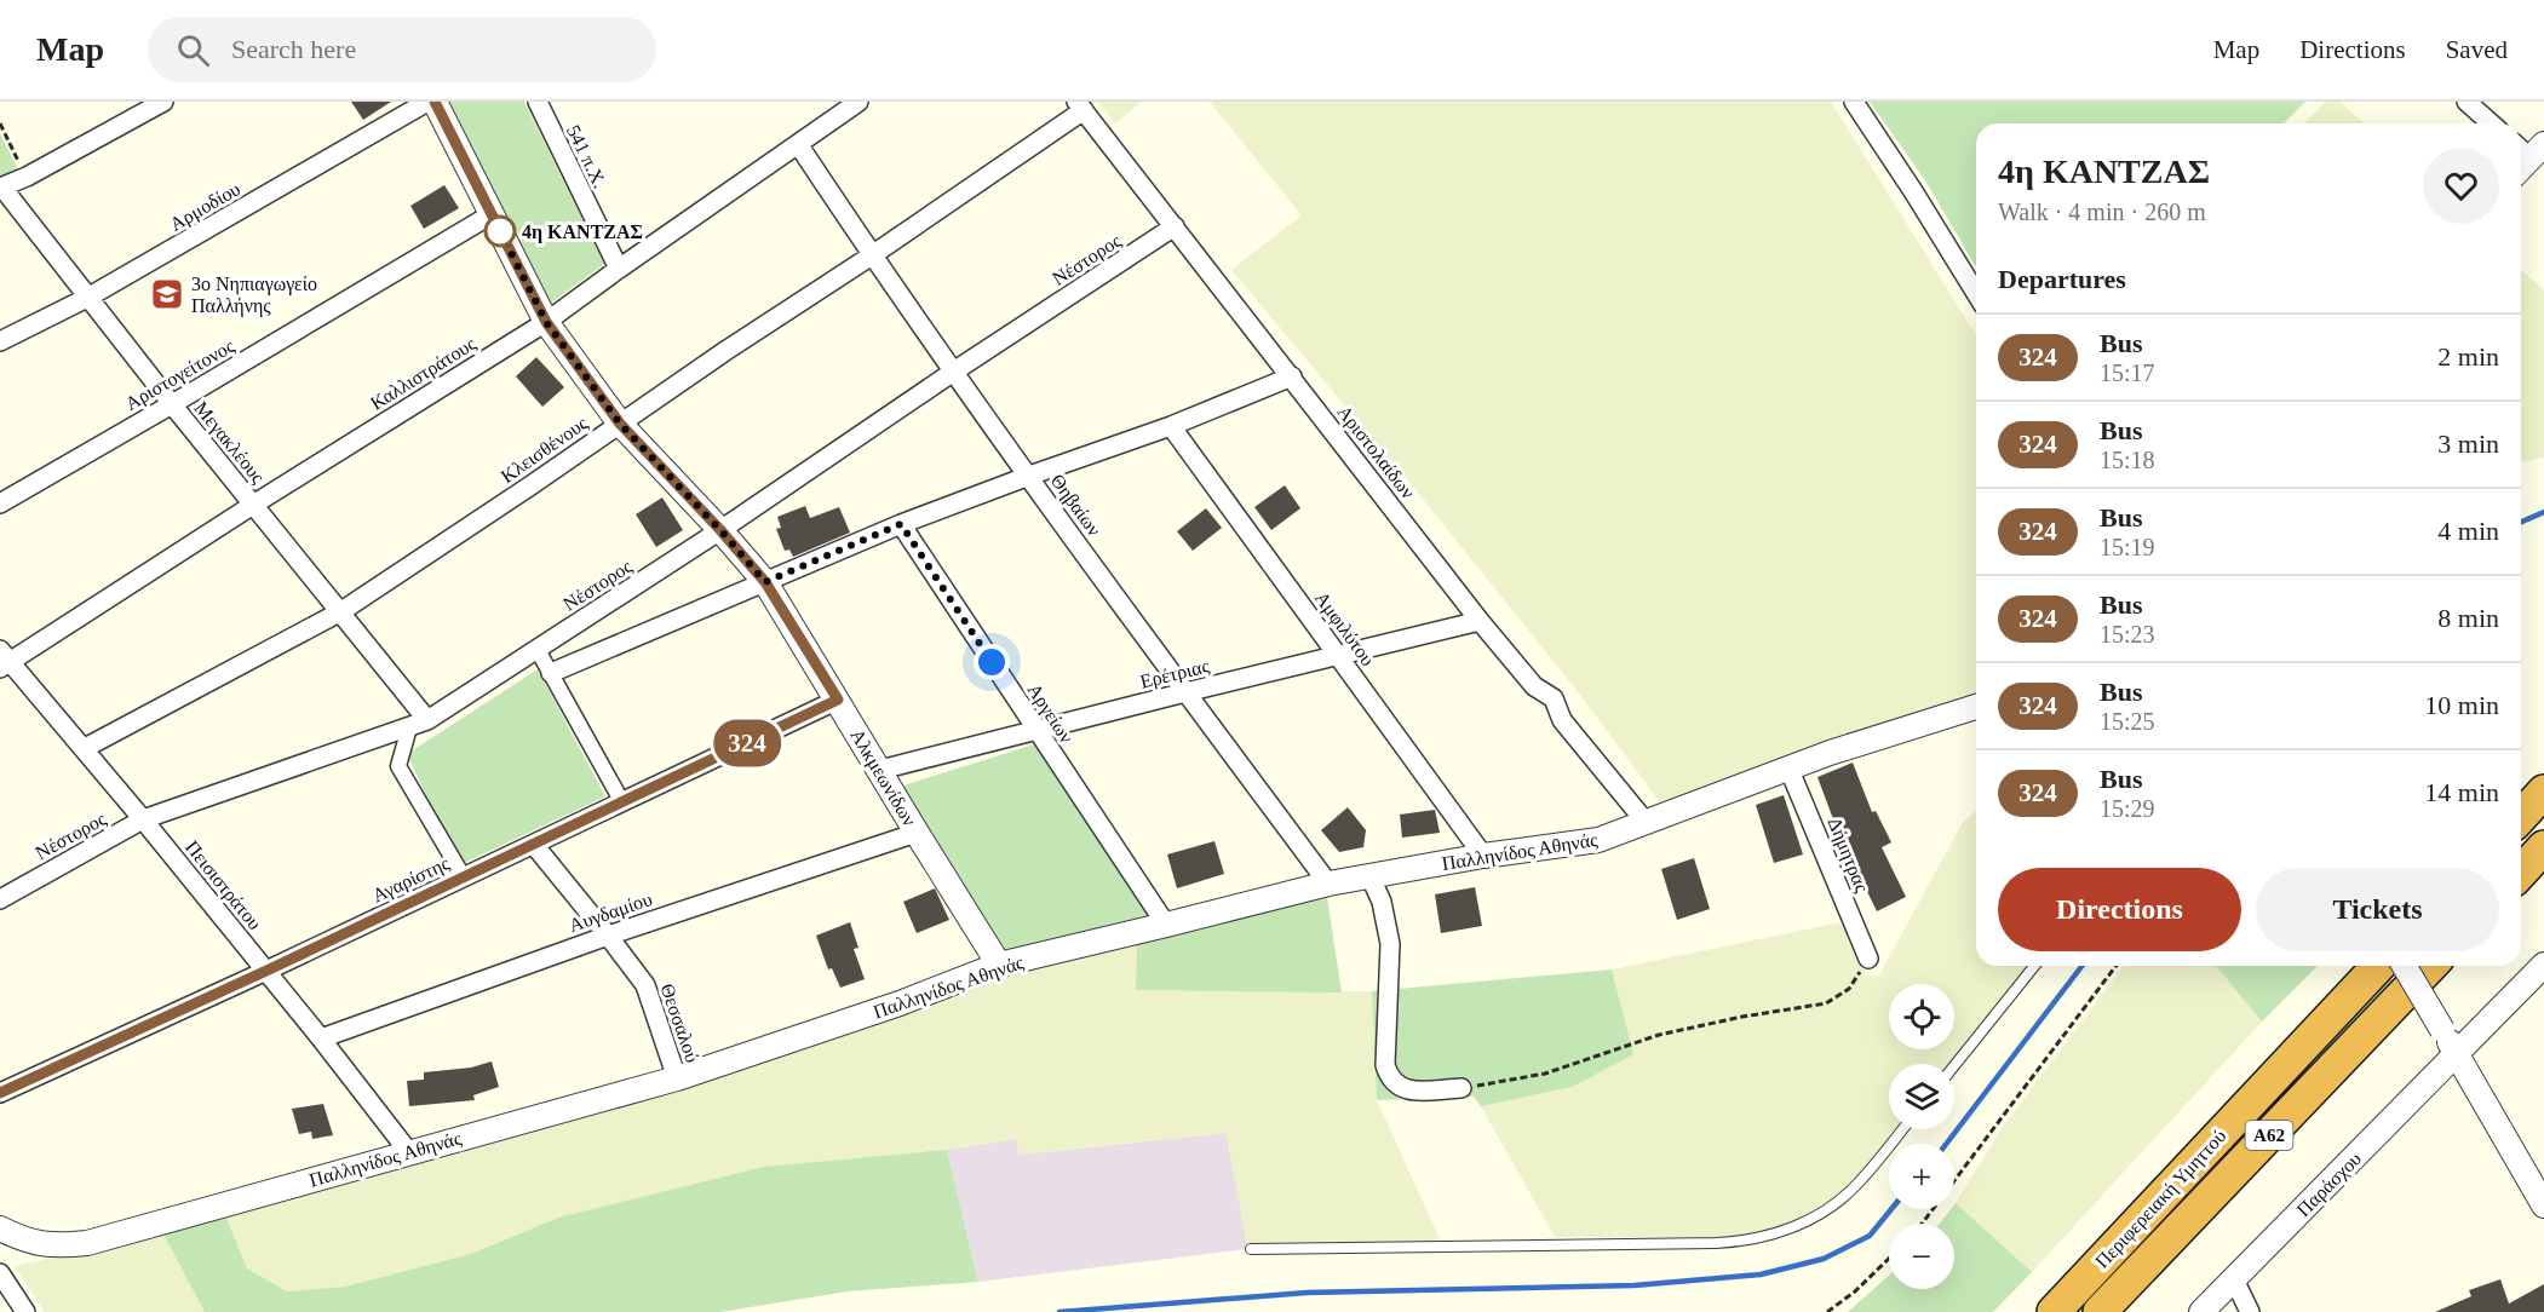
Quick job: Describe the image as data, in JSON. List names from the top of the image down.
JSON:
{
  "streets": {
    "highway": ["Α62", "Περιφερειακή Υμηττού"],
    "street": [
      "541 π.Χ.",
      "Αρμοδίου",
      "Νέστορος",
      "Καλλιστράτους",
      "Αριστογείτονος",
      "Μεγακλέους",
      "Κλεισθένους",
      "Αριστολαίδων",
      "Θηβαίων",
      "Αμφιλύτου",
      "Ερέτριας",
      "Αργείων",
      "Αλκμεωνίδων",
      "Παλληνίδος Αθηνάς",
      "Δήμητρας",
      "Αγαρίστης",
      "Πεισιστράτου",
      "Αυγδαμίου",
      "Θεσσαλού",
      "Παράσχου"
    ]
  },
  "crossings": [
    ["541 π.Χ.", "Καλλιστράτους"],
    ["Αρμοδίου", "Μεγακλέους"],
    ["Νέστορος", "Μεγακλέους"],
    ["Νέστορος", "Αριστολαίδων"],
    ["Νέστορος", "Θηβαίων"],
    ["Νέστορος", "Αλκμεωνίδων"],
    ["Νέστορος", "Πεισιστράτου"],
    ["Καλλιστράτους", "Μεγακλέους"],
    ["Καλλιστράτους", "Θηβαίων"],
    ["Καλλιστράτους", "Αλκμεωνίδων"],
    ["Καλλιστράτους", "Πεισιστράτου"],
    ["Αριστογείτονος", "Μεγακλέους"],
    ["Αριστογείτονος", "Αλκμεωνίδων"],
    ["Μεγακλέους", "Κλεισθένους"],
    ["Κλεισθένους", "Αριστολαίδων"],
    ["Κλεισθένους", "Θηβαίων"],
    ["Κλεισθένους", "Αλκμεωνίδων"],
    ["Κλεισθένους", "Πεισιστράτου"],
    ["Αριστολαίδων", "Ερέτριας"],
    ["Αριστολαίδων", "Παλληνίδος Αθηνάς"],
    ["Θηβαίων", "Ερέτριας"],
    ["Θηβαίων", "Παλληνίδος Αθηνάς"],
    ["Αμφιλύτου", "Ερέτριας"],
    ["Αμφιλύτου", "Παλληνίδος Αθηνάς"],
    ["Ερέτριας", "Αργείων"],
    ["Ερέτριας", "Αλκμεωνίδων"],
    ["Αργείων", "Παλληνίδος Αθηνάς"],
    ["Αλκμεωνίδων", "Παλληνίδος Αθηνάς"],
    ["Αλκμεωνίδων", "Αγαρίστης"],
    ["Αλκμεωνίδων", "Αυγδαμίου"],
    ["Παλληνίδος Αθηνάς", "Δήμητρας"],
    ["Παλληνίδος Αθηνάς", "Πεισιστράτου"],
    ["Παλληνίδος Αθηνάς", "Θεσσαλού"],
    ["Αγαρίστης", "Πεισιστράτου"],
    ["Αγαρίστης", "Θεσσαλού"],
    ["Πεισιστράτου", "Αυγδαμίου"],
    ["Αυγδαμίου", "Θεσσαλού"]
  ],
  "places": {
    "other": ["4η ΚΑΝΤΖΑΣ"],
    "school or university": ["3ο Νηπιαγωγείο Παλλήνης"]
  },
  "lines": ["bus line 324"],
  "page": {
    "header": "Map",
    "search": "Search here",
    "nav": ["Map", "Directions", "Saved"],
    "on_map": "324",
    "heading": [
      ["4η ΚΑΝΤΖΑΣ", "Walk · 4 min · 260 m"],
      "Departures"
    ],
    "list": [
      {
        "mark": "324",
        "name": "Bus",
        "note": "15:17",
        "value": "2 min"
      },
      {
        "mark": "324",
        "name": "Bus",
        "note": "15:18",
        "value": "3 min"
      },
      {
        "mark": "324",
        "name": "Bus",
        "note": "15:19",
        "value": "4 min"
      },
      {
        "mark": "324",
        "name": "Bus",
        "note": "15:23",
        "value": "8 min"
      },
      {
        "mark": "324",
        "name": "Bus",
        "note": "15:25",
        "value": "10 min"
      },
      {
        "mark": "324",
        "name": "Bus",
        "note": "15:29",
        "value": "14 min"
      }
    ],
    "buttons": ["Directions", "Tickets"],
    "map_buttons": ["+", "−"]
  }
}
